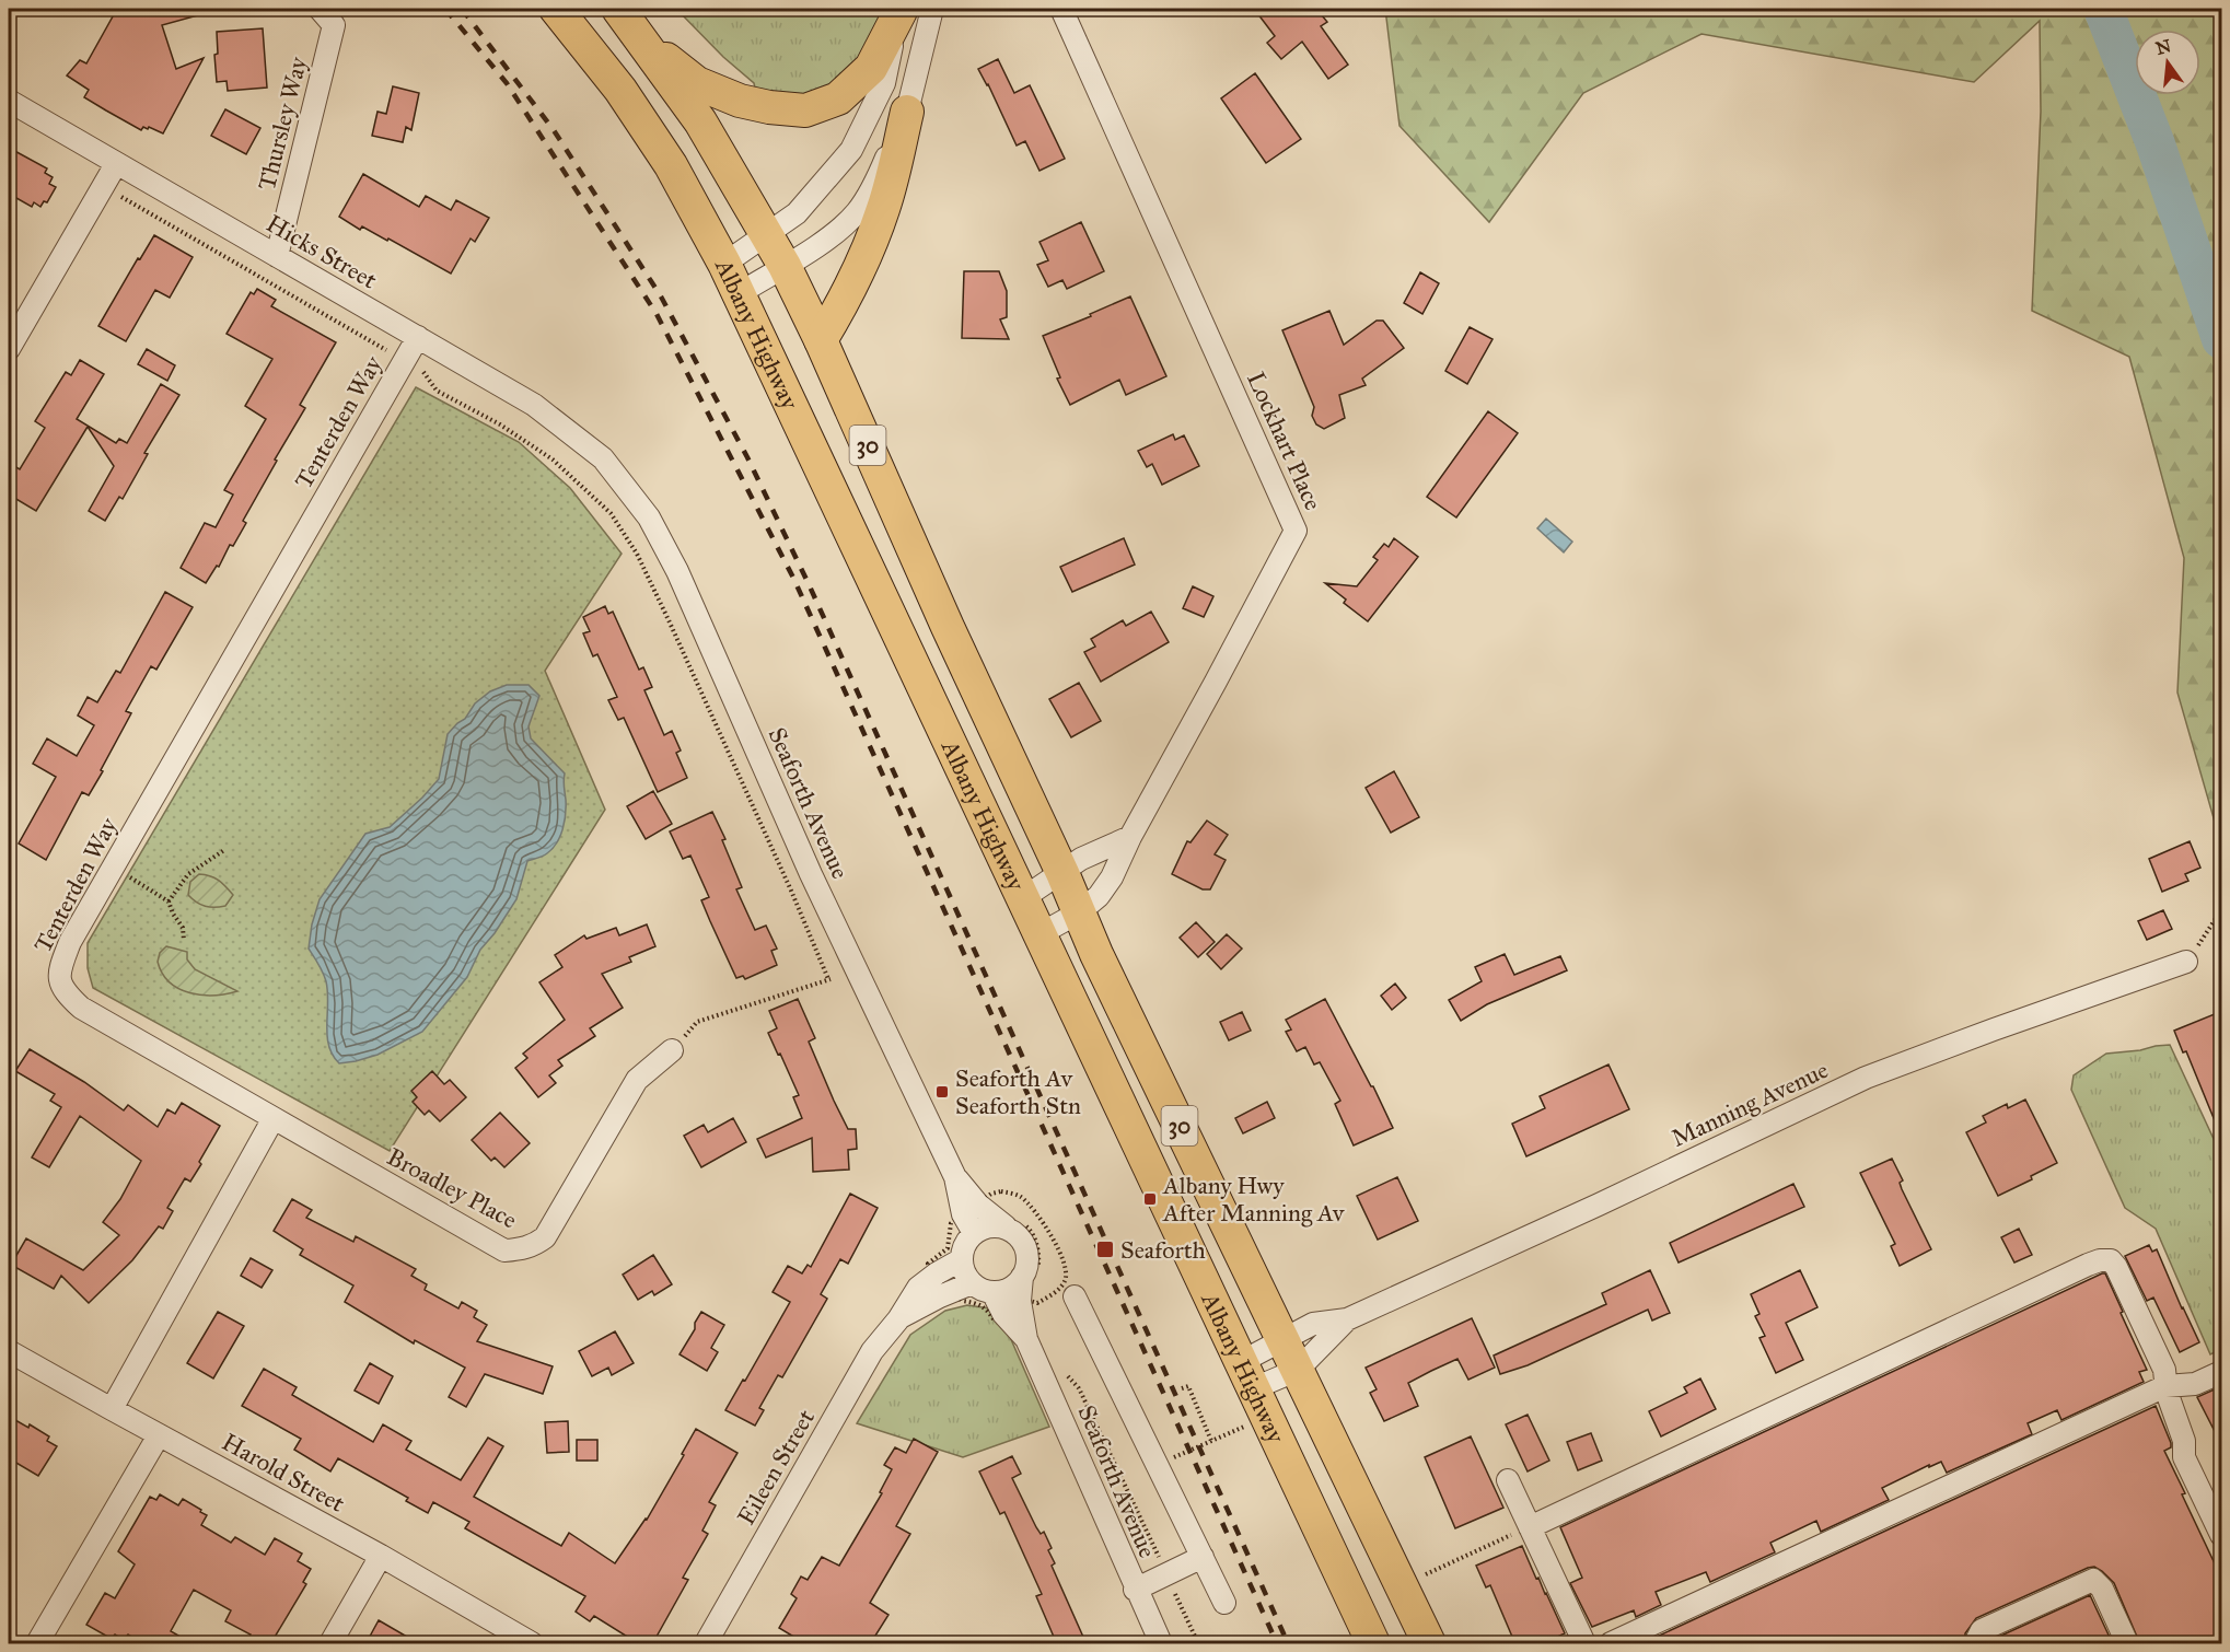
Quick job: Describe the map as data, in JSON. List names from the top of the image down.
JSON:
{
  "streets": {
    "highway": ["Albany Highway", "30"],
    "street": [
      "Thursley Way",
      "Hicks Street",
      "Tenterden Way",
      "Lockhart Place",
      "Seaforth Avenue",
      "Manning Avenue",
      "Broadley Place",
      "Eileen Street",
      "Harold Street"
    ]
  },
  "crossings": [
    ["Thursley Way", "Hicks Street"],
    ["Hicks Street", "Tenterden Way"],
    ["Hicks Street", "Seaforth Avenue"],
    ["Albany Highway", "Lockhart Place"],
    ["Albany Highway", "Manning Avenue"],
    ["Tenterden Way", "Broadley Place"]
  ],
  "places": {
    "transit": ["Seaforth Av Seaforth Stn", "Albany Hwy After Manning Av", "Seaforth"]
  },
  "north": "top"
}
